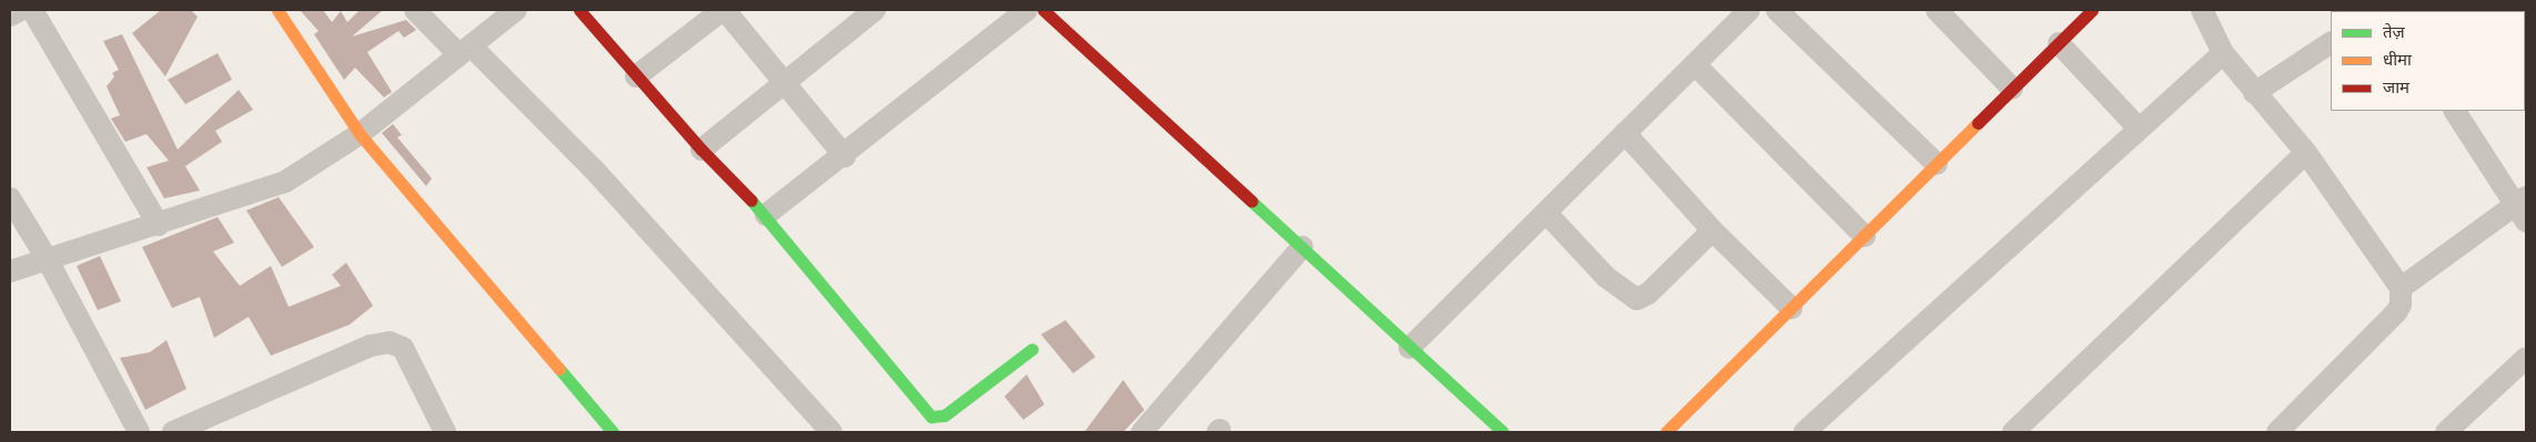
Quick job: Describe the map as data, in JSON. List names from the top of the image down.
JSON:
{
  "legend": ["तेज़", "धीमा", "जाम"]
}
